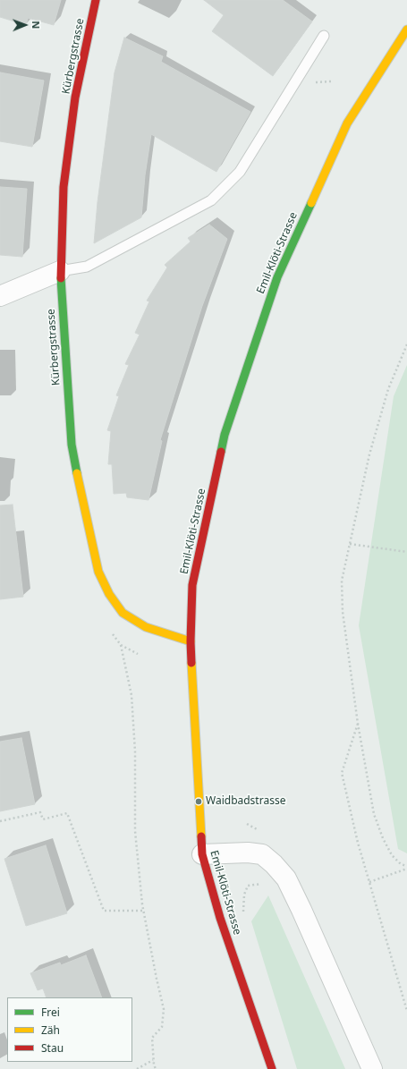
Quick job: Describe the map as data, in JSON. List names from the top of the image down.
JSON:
{
  "streets": {
    "street": ["Kürbergstrasse", "Emil-Klöti-Strasse"]
  },
  "crossings": [
    ["Kürbergstrasse", "Emil-Klöti-Strasse"]
  ],
  "places": ["Waidbadstrasse"],
  "legend": ["Frei", "Zäh", "Stau"],
  "north": "right"
}
